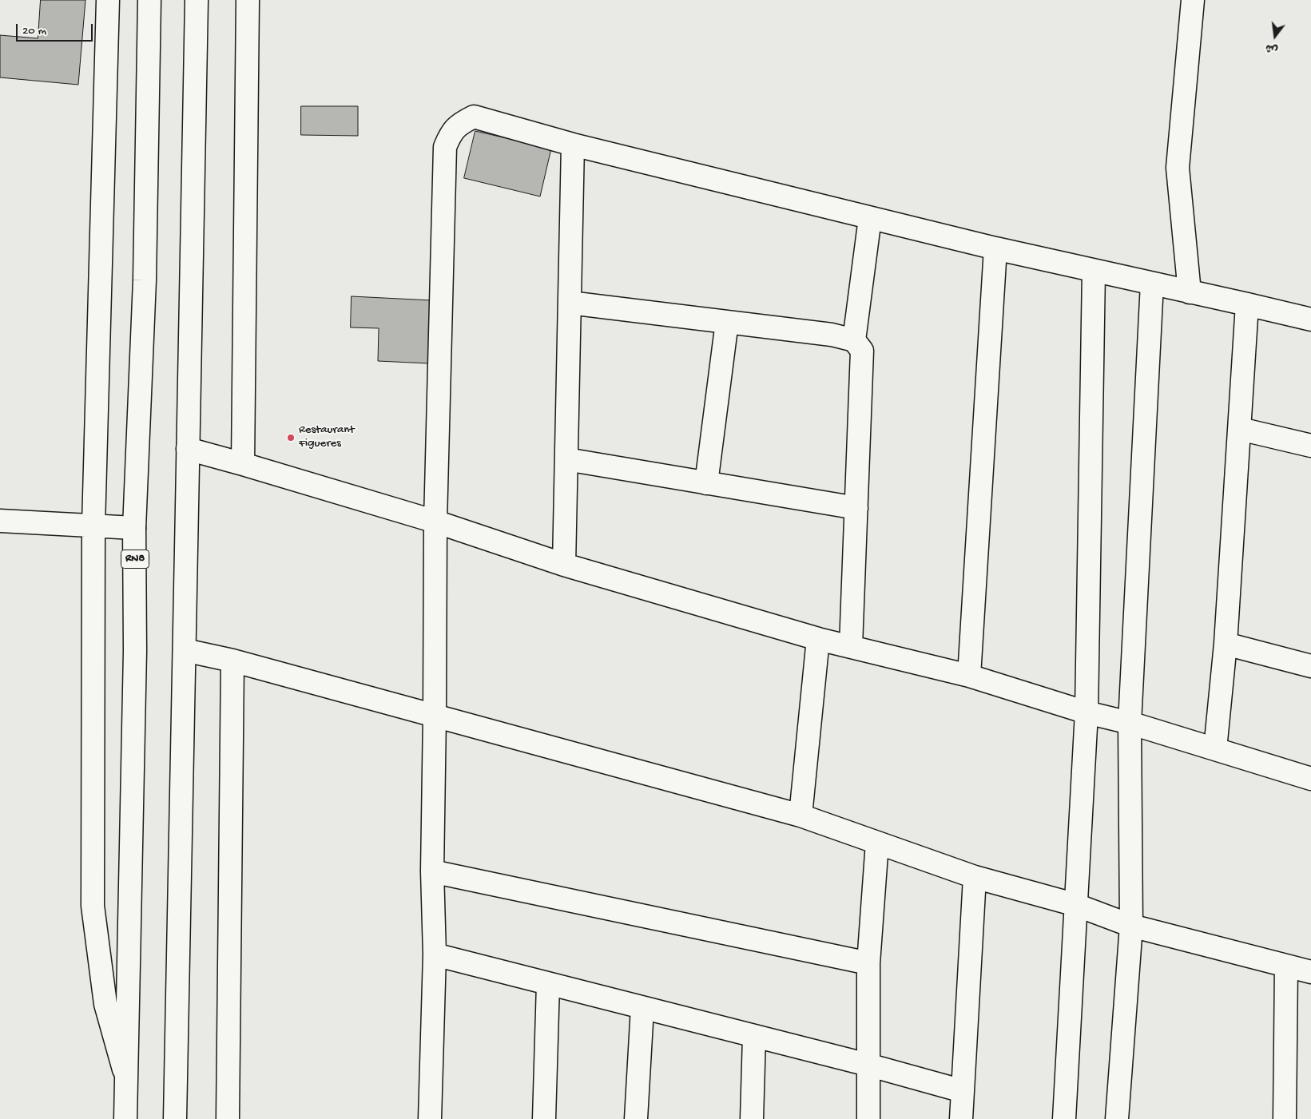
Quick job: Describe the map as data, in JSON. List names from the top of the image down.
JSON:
{
  "streets": {
    "main road": ["RN8"]
  },
  "places": ["Restaurant Figueres"],
  "scale_bar": "20 m",
  "north": "bottom"
}
